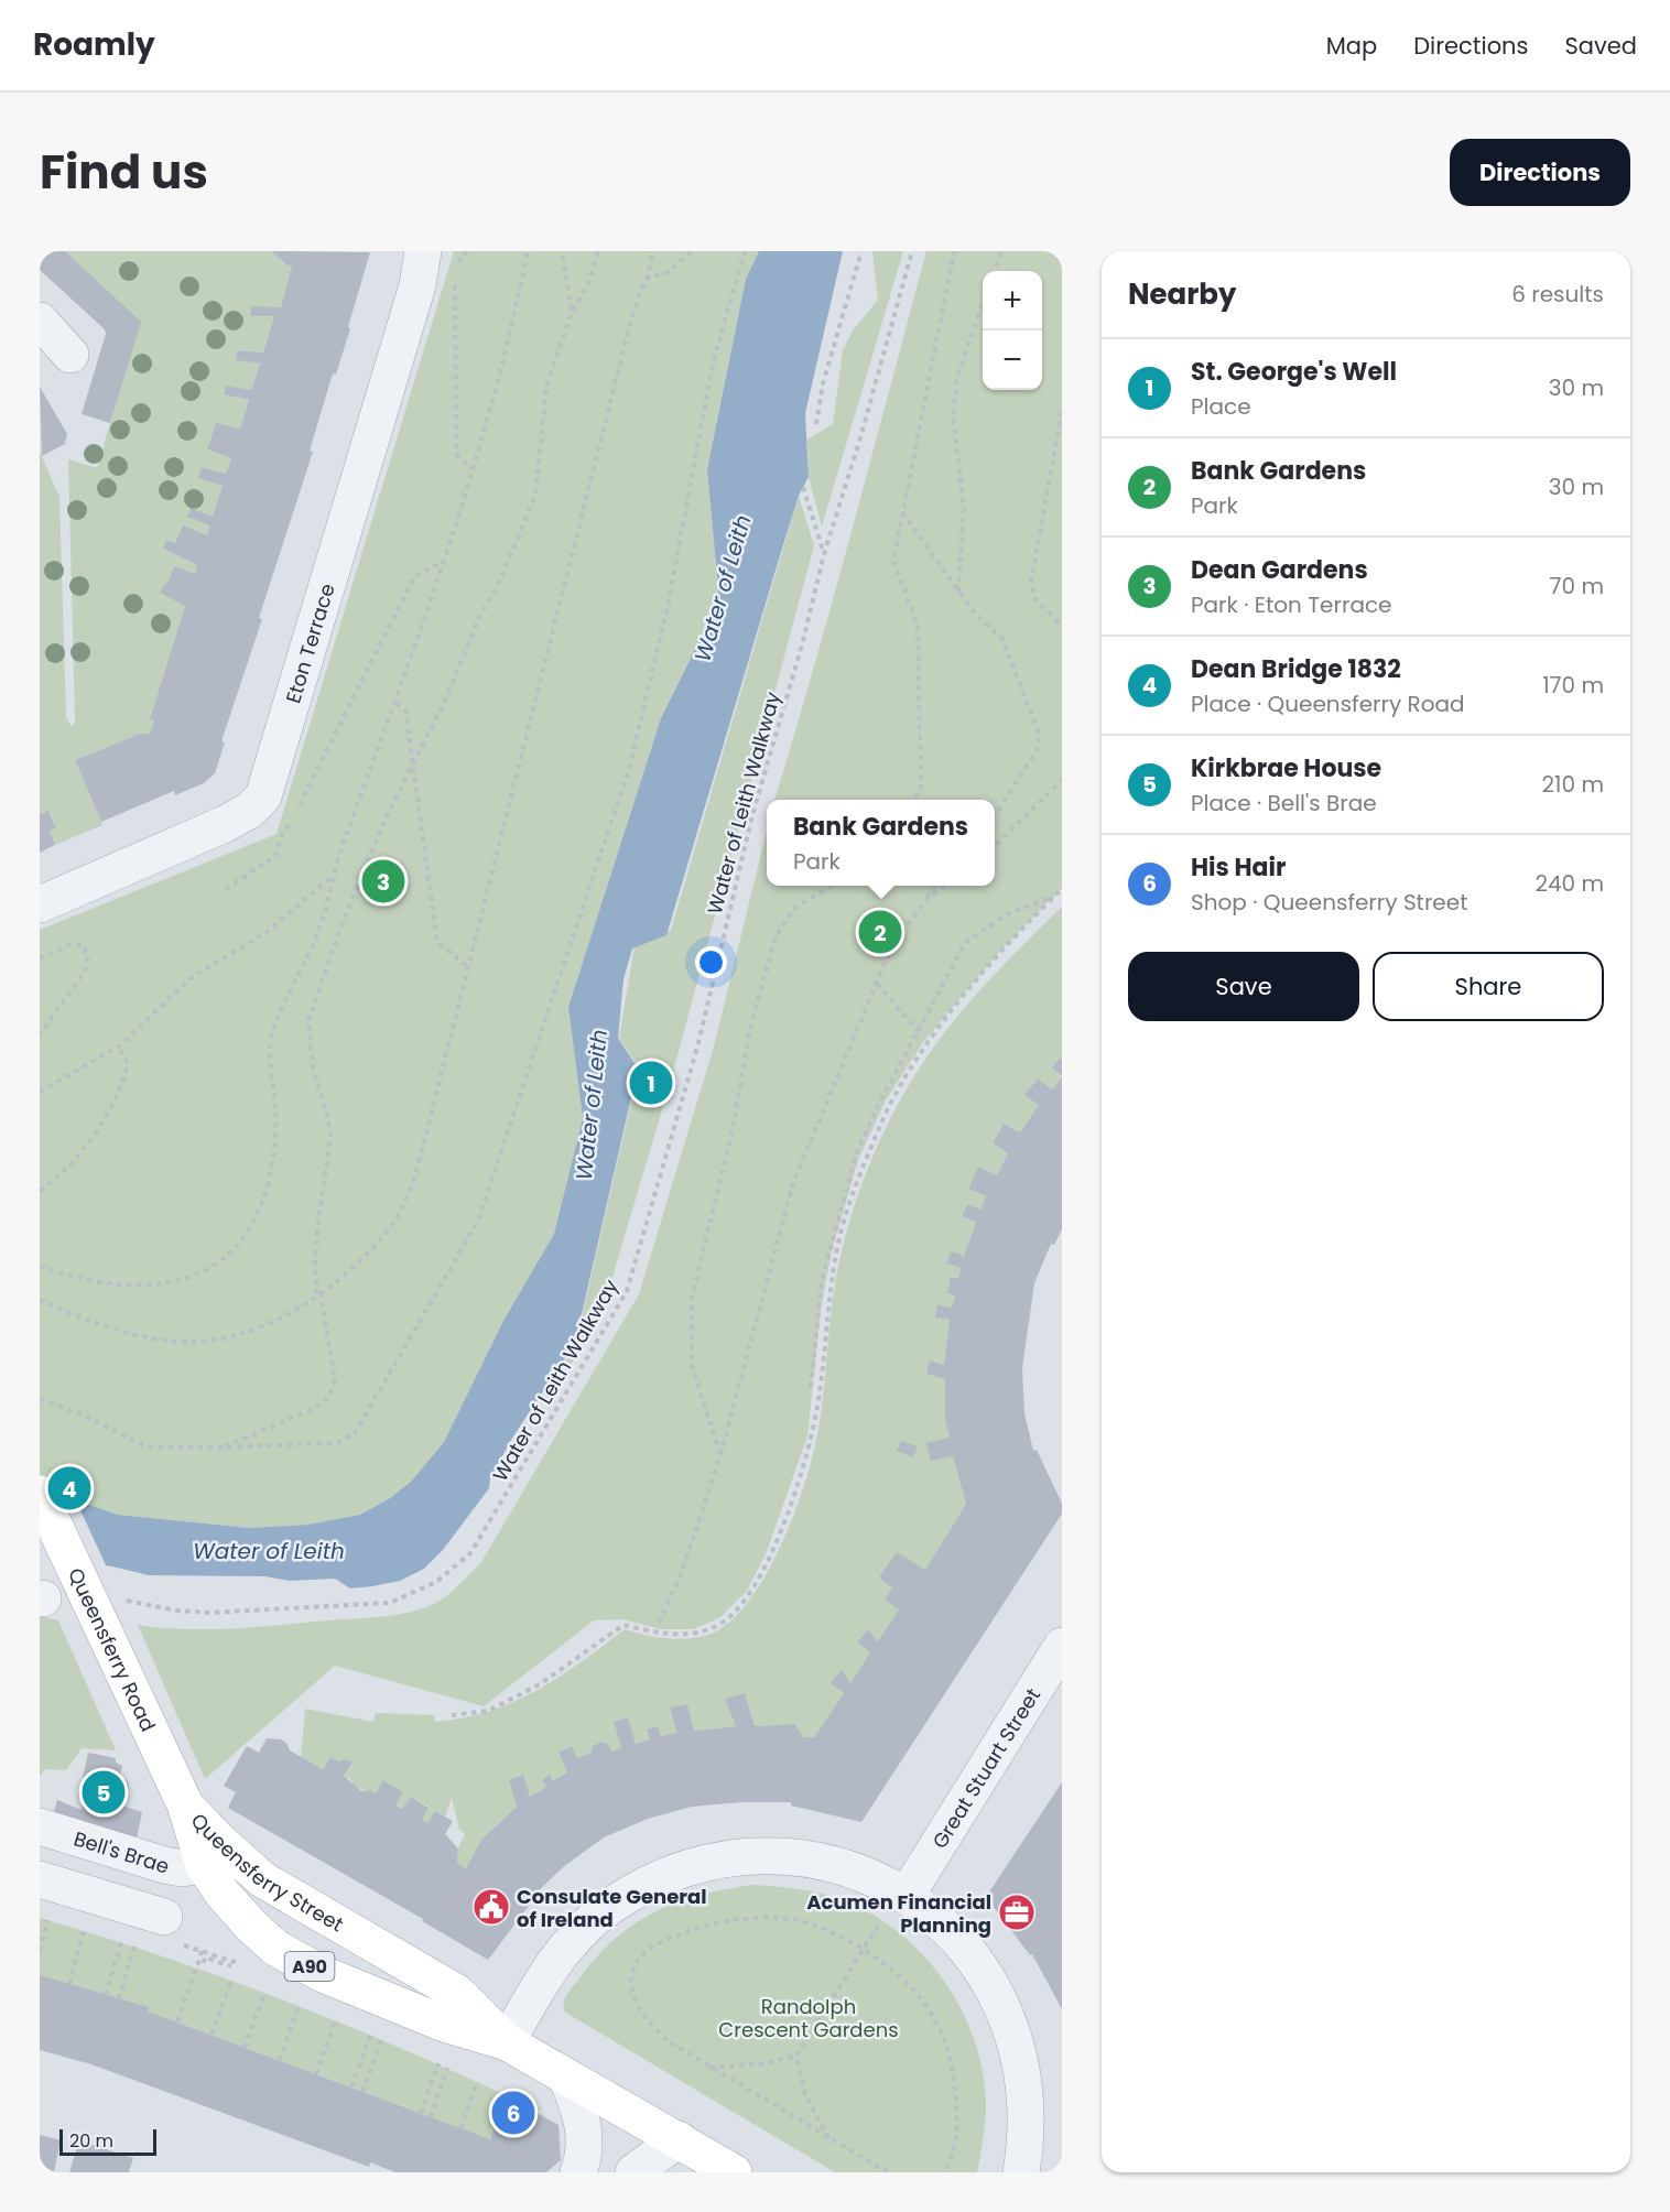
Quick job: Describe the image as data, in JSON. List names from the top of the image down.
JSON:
{
  "streets": {
    "main road": ["Queensferry Road", "Queensferry Street", "A90"],
    "street": ["Eton Terrace", "Great Stuart Street", "Bell's Brae"],
    "path": ["Water of Leith Walkway"]
  },
  "crossings": [
    ["Queensferry Road", "Queensferry Street"],
    ["Bell's Brae", "Queensferry Street"]
  ],
  "water": ["Water of Leith"],
  "parks": ["Randolph Crescent Gardens"],
  "places": {
    "public building": ["Consulate General of Ireland"],
    "office": ["Acumen Financial Planning"]
  },
  "scale_bar": "20 m",
  "page": {
    "header": "Roamly",
    "nav": ["Map", "Directions", "Saved"],
    "title": "Find us",
    "buttons": [
      "Directions",
      ["Save", "Share"]
    ],
    "heading": ["Nearby", "6 results"],
    "map_buttons": ["+", "−"],
    "list": [
      {
        "mark": "1",
        "name": "St. George's Well",
        "note": "Place",
        "value": "30 m"
      },
      {
        "mark": "2",
        "name": "Bank Gardens",
        "note": "Park",
        "value": "30 m"
      },
      {
        "mark": "3",
        "name": "Dean Gardens",
        "note": "Park · Eton Terrace",
        "value": "70 m"
      },
      {
        "mark": "4",
        "name": "Dean Bridge 1832",
        "note": "Place · Queensferry Road",
        "value": "170 m"
      },
      {
        "mark": "5",
        "name": "Kirkbrae House",
        "note": "Place · Bell's Brae",
        "value": "210 m"
      },
      {
        "mark": "6",
        "name": "His Hair",
        "note": "Shop · Queensferry Street",
        "value": "240 m"
      }
    ],
    "popup": ["Bank Gardens", "Park"],
    "pins": [
      "3",
      "2",
      "1",
      "4",
      "5",
      "6"
    ],
    "scale": "20 m"
  }
}
